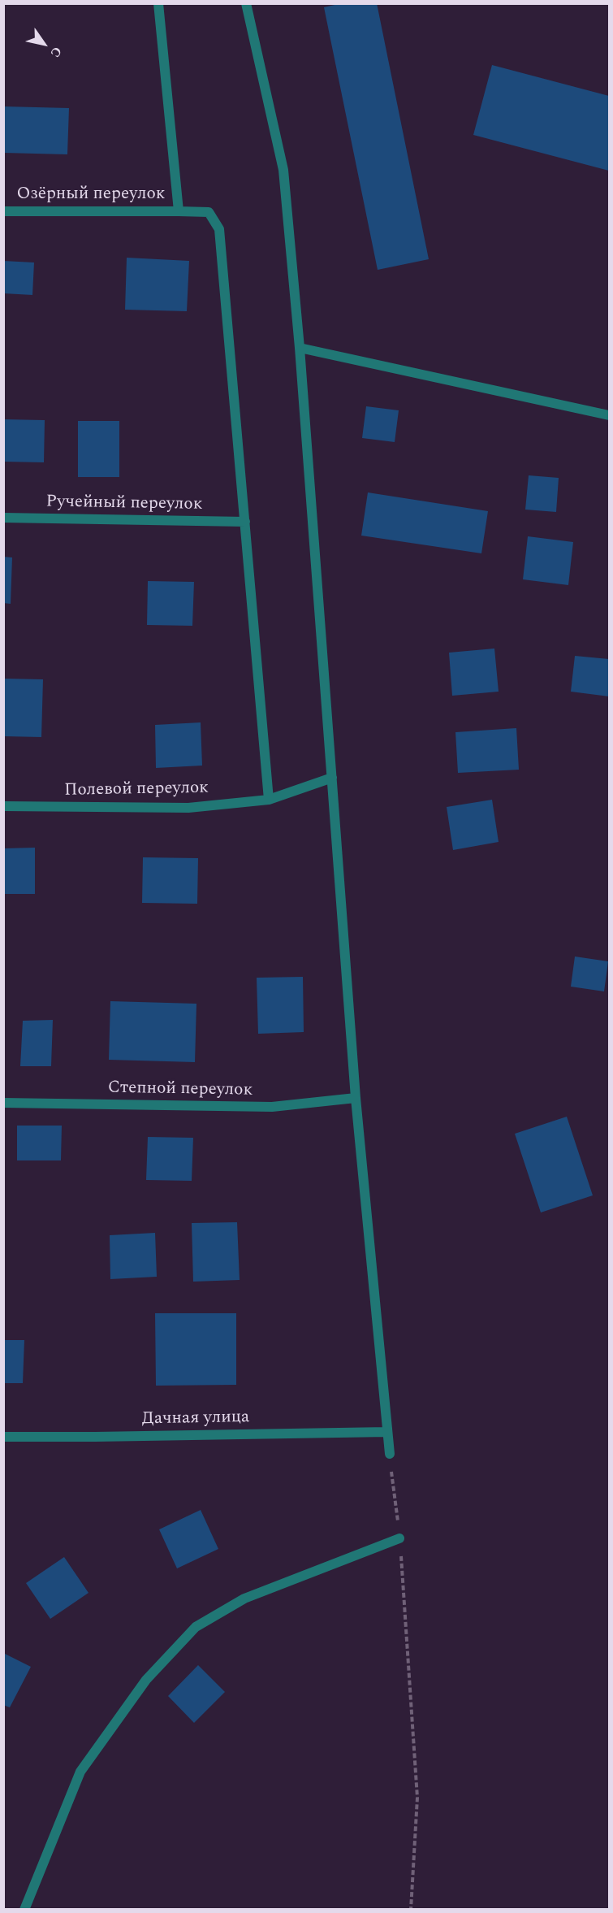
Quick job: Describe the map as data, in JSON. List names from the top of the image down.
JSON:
{
  "streets": {
    "street": [
      "Озёрный переулок",
      "Ручейный переулок",
      "Полевой переулок",
      "Степной переулок",
      "Дачная улица"
    ]
  },
  "crossings": [
    ["Озёрный переулок", "Ручейный переулок"]
  ],
  "north": "bottom right"
}
